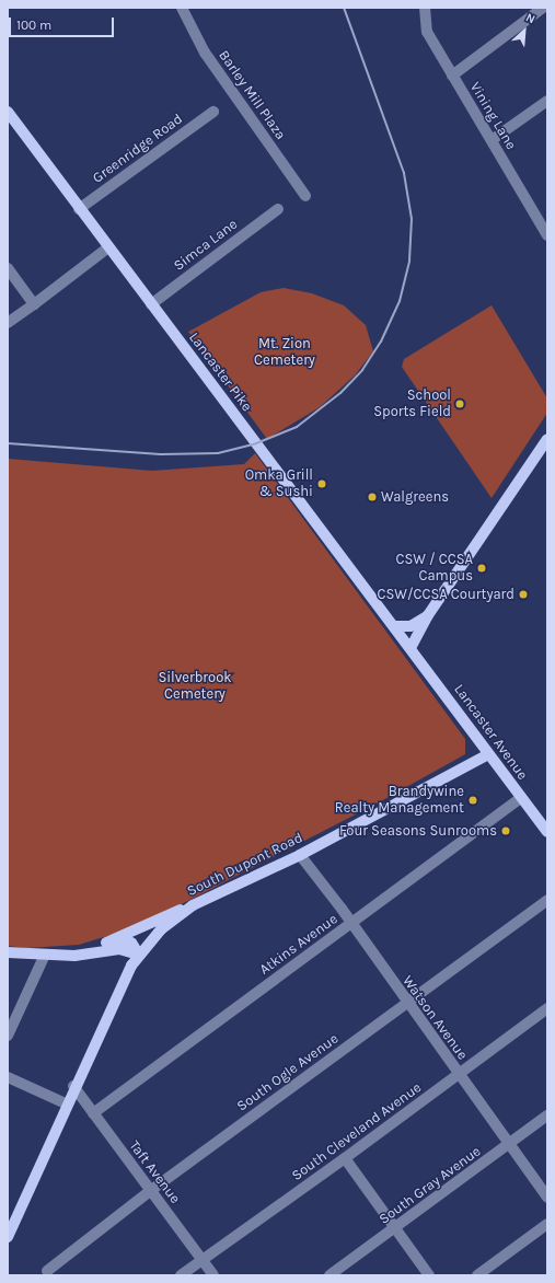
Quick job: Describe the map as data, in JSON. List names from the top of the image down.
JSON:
{
  "streets": {
    "main road": ["Lancaster Pike", "Lancaster Avenue", "South Dupont Road"],
    "street": [
      "Barley Mill Plaza",
      "Vining Lane",
      "Greenridge Road",
      "Simca Lane",
      "Atkins Avenue",
      "Watson Avenue",
      "South Ogle Avenue",
      "South Cleveland Avenue",
      "Taft Avenue",
      "South Gray Avenue"
    ]
  },
  "crossings": [
    ["Greenridge Road", "Lancaster Pike"],
    ["Simca Lane", "Lancaster Pike"],
    ["Lancaster Pike", "Lancaster Avenue"],
    ["Lancaster Avenue", "South Dupont Road"],
    ["Lancaster Avenue", "Atkins Avenue"],
    ["South Dupont Road", "Watson Avenue"],
    ["South Dupont Road", "Taft Avenue"],
    ["Atkins Avenue", "Watson Avenue"],
    ["Atkins Avenue", "Taft Avenue"],
    ["Watson Avenue", "South Ogle Avenue"],
    ["Watson Avenue", "South Cleveland Avenue"],
    ["Watson Avenue", "South Gray Avenue"],
    ["South Ogle Avenue", "Taft Avenue"],
    ["South Cleveland Avenue", "Taft Avenue"]
  ],
  "parks": ["Mt. Zion Cemetery", "Silverbrook Cemetery"],
  "places": [
    "School Sports Field",
    "Omka Grill & Sushi",
    "Walgreens",
    "CSW / CCSA Campus",
    "CSW/CCSA Courtyard",
    "Brandywine Realty Management",
    "Four Seasons Sunrooms"
  ],
  "scale_bar": "100 m",
  "north": "top right"
}
